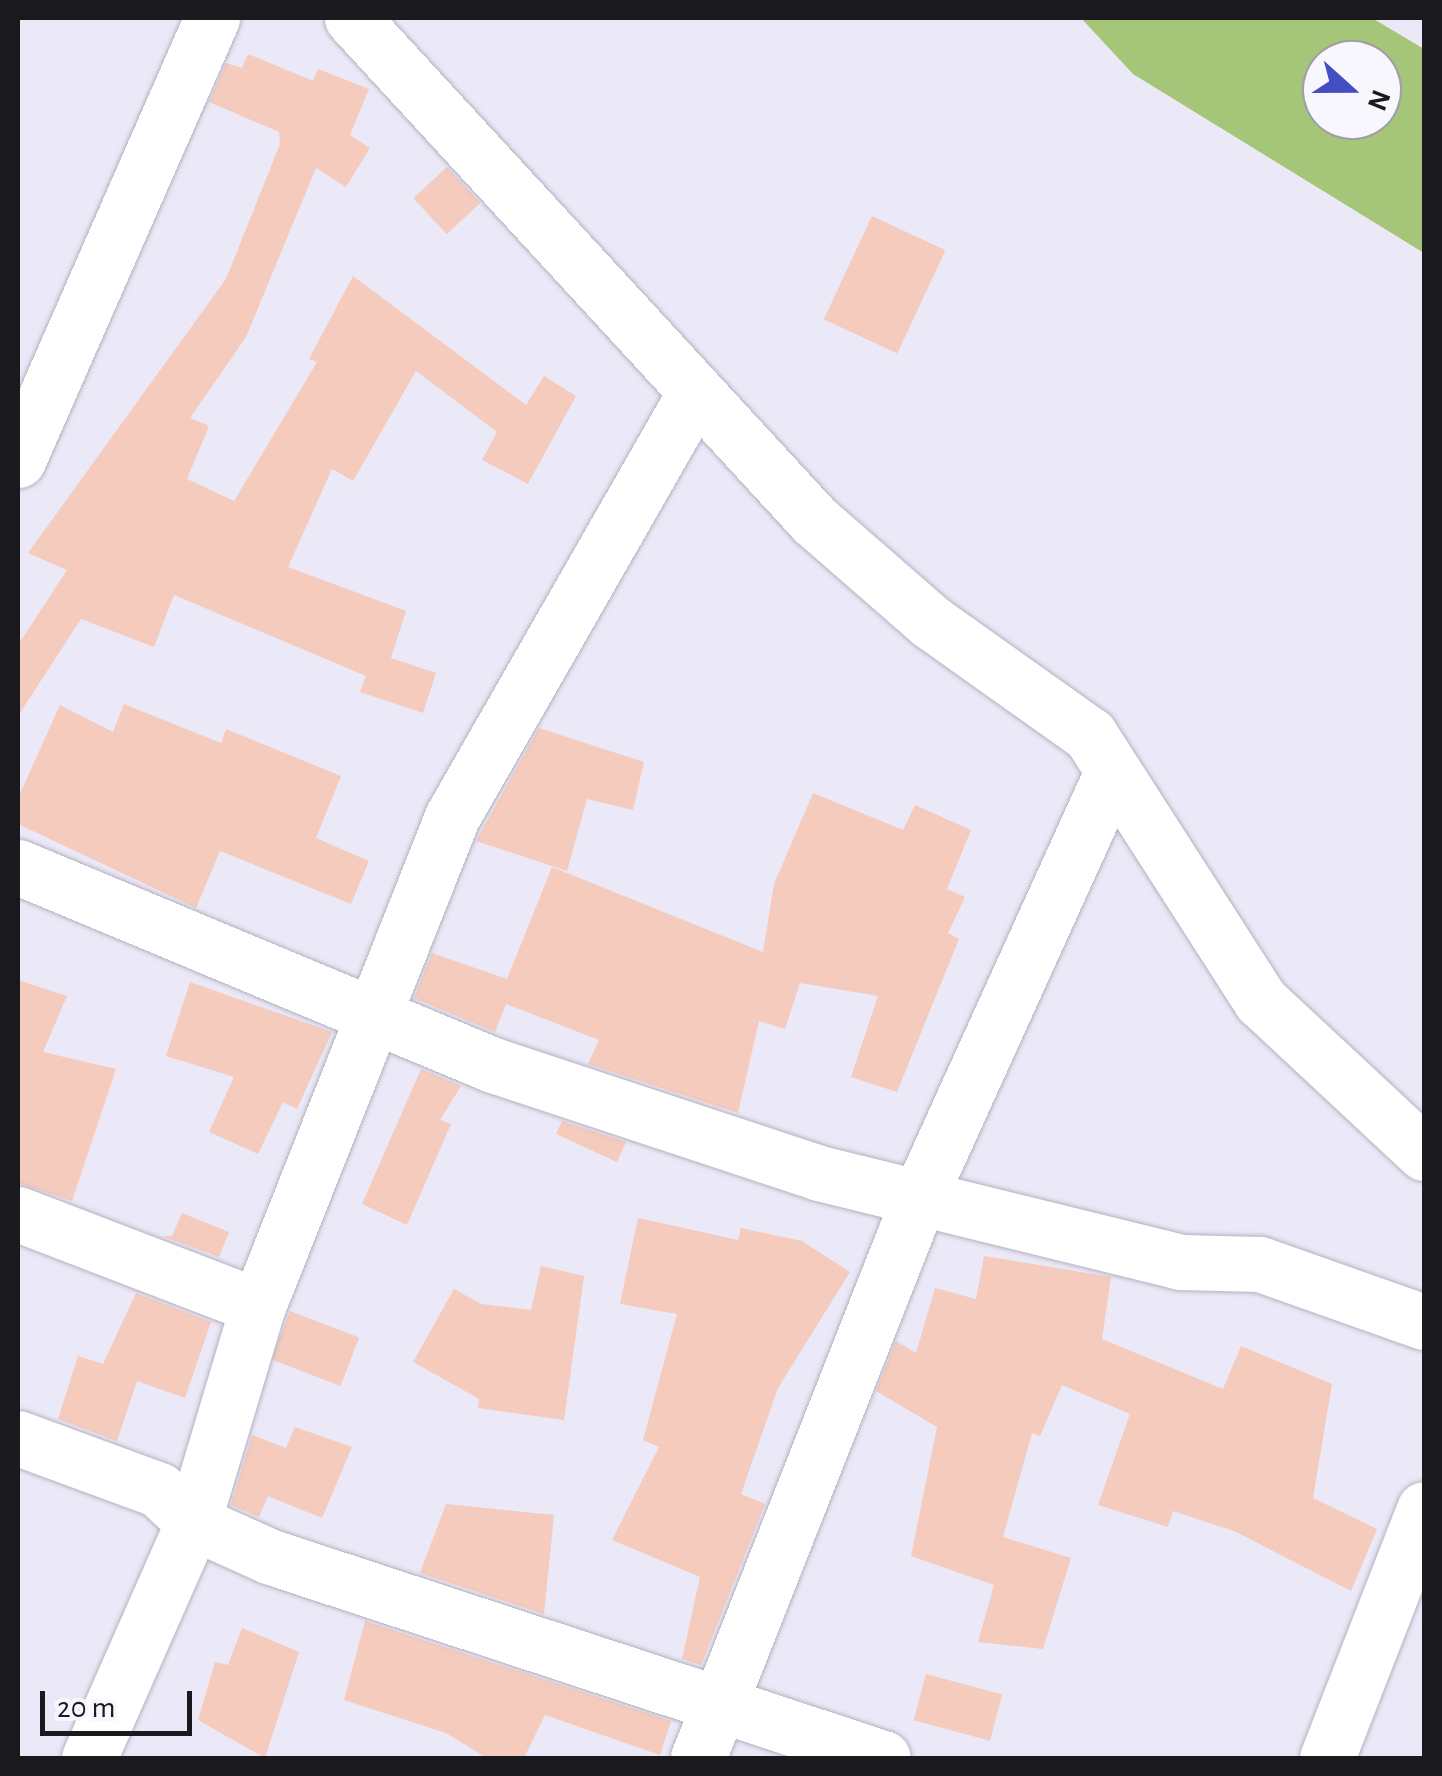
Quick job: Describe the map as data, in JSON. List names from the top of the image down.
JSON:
{
  "scale_bar": "20 m",
  "north": "right"
}
